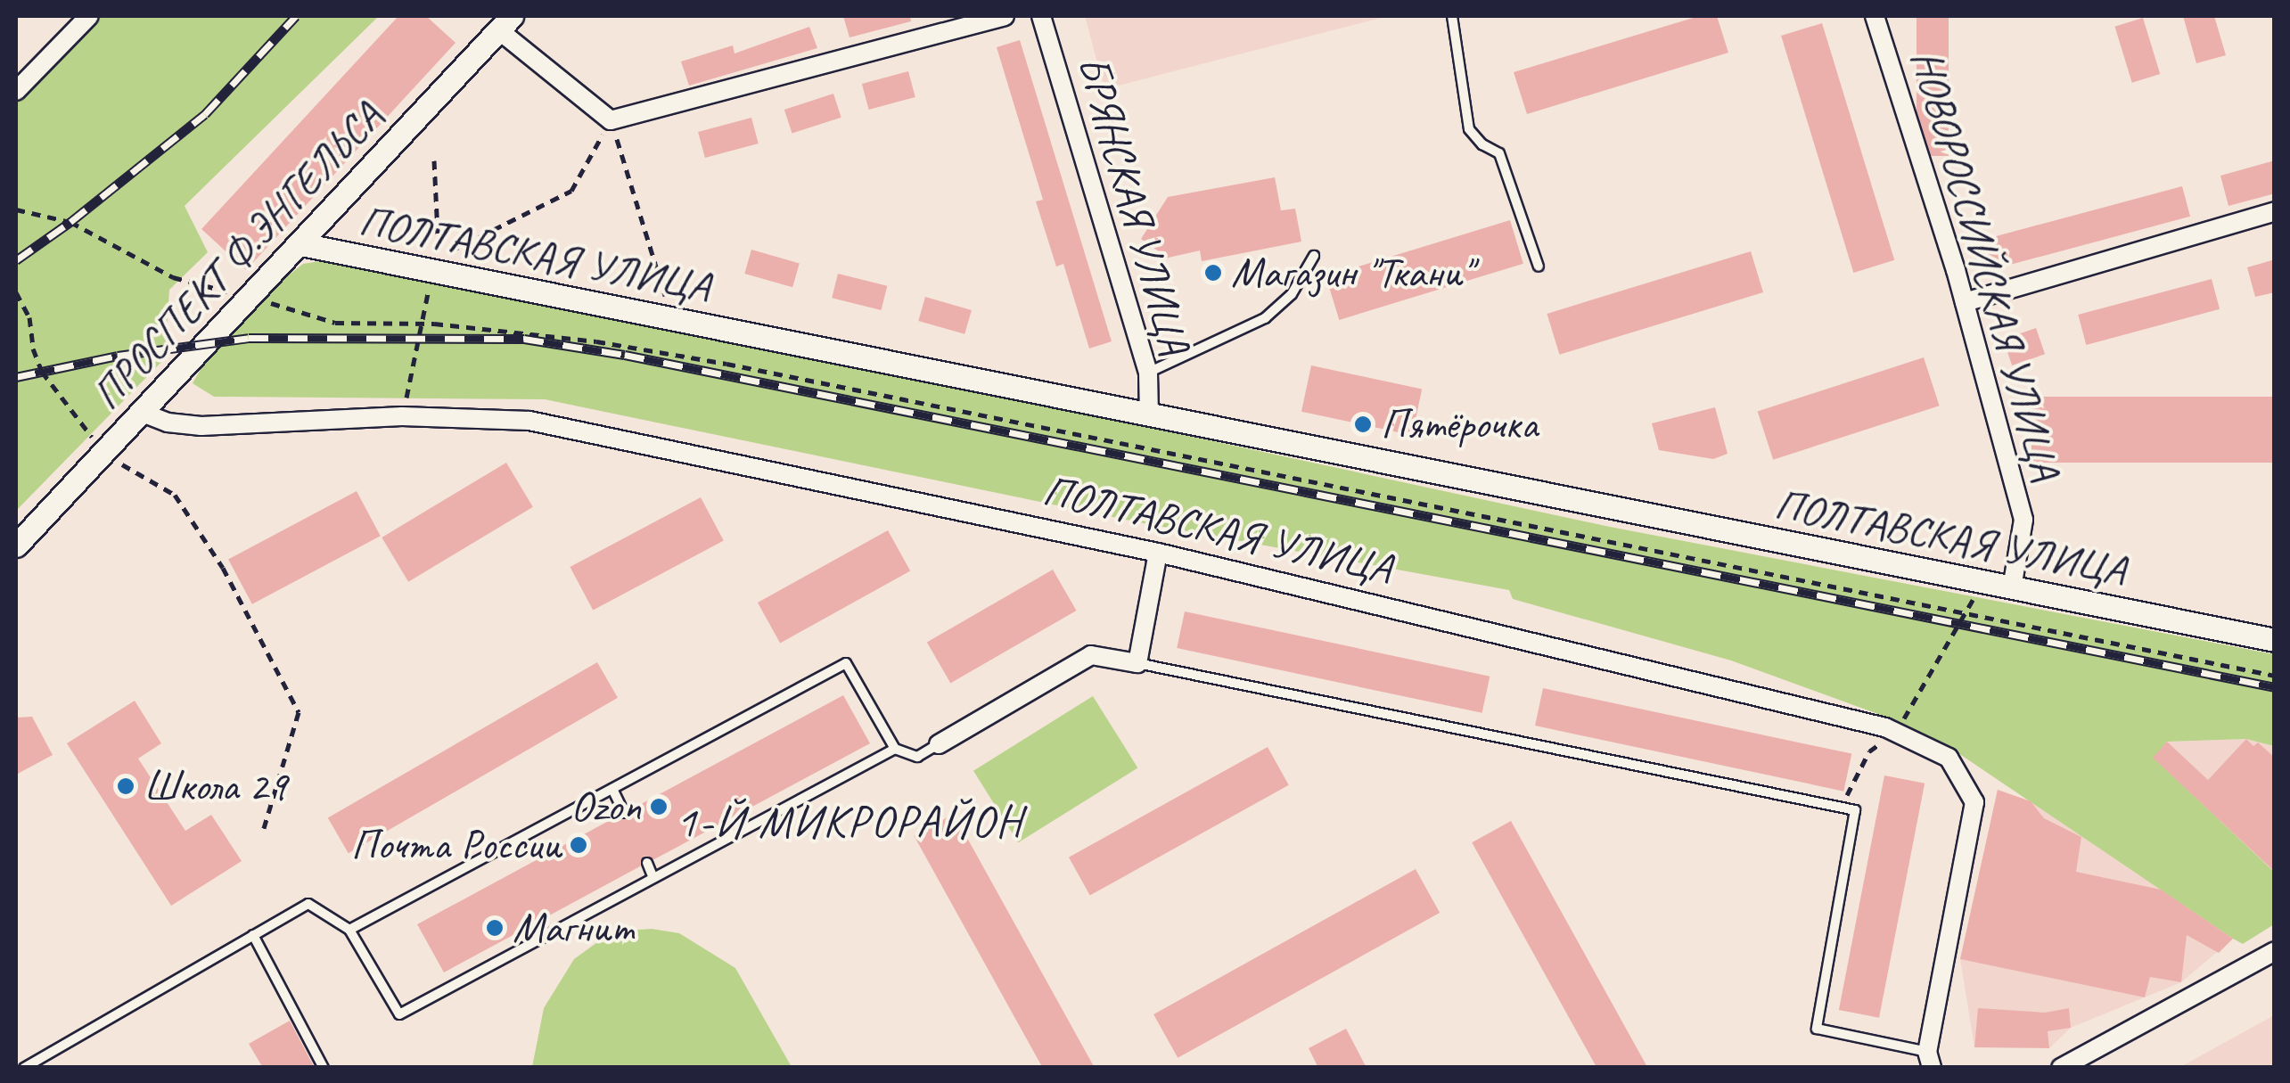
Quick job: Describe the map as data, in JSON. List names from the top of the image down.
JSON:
{
  "streets": {
    "street": [
      "БРЯНСКАЯ УЛИЦА",
      "ПОЛТАВСКАЯ УЛИЦА",
      "ПРОСПЕКТ Ф.ЭНГЕЛЬСА",
      "НОВОРОССИЙСКАЯ УЛИЦА"
    ]
  },
  "crossings": [
    ["БРЯНСКАЯ УЛИЦА", "ПОЛТАВСКАЯ УЛИЦА"],
    ["ПОЛТАВСКАЯ УЛИЦА", "ПРОСПЕКТ Ф.ЭНГЕЛЬСА"],
    ["ПОЛТАВСКАЯ УЛИЦА", "НОВОРОССИЙСКАЯ УЛИЦА"]
  ],
  "districts": ["1-Й МИКРОРАЙОН"],
  "places": [
    "Магазин \"Ткани\"",
    "Пятёрочка",
    "Школа 29",
    "Ozon",
    "Почта России",
    "Магнит"
  ]
}
